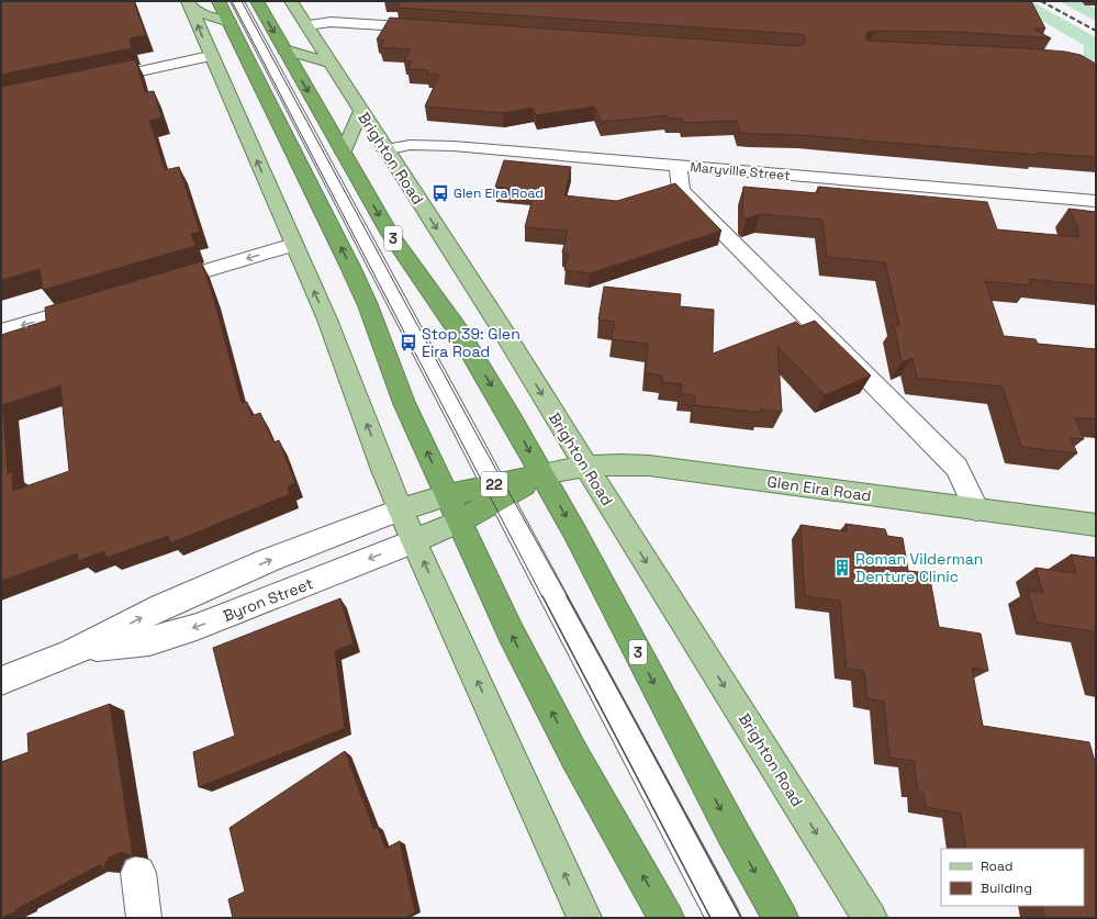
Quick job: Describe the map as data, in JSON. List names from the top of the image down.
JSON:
{
  "streets": {
    "highway": ["3", "22", "Glen Eira Road"],
    "main road": ["Brighton Road", "Byron Street"],
    "street": ["Maryville Street"]
  },
  "crossings": [
    ["Brighton Road", "Maryville Street"],
    ["Brighton Road", "Glen Eira Road"],
    ["3", "Glen Eira Road"],
    ["Glen Eira Road", "Byron Street"]
  ],
  "places": {
    "bus stop": ["Glen Eira Road", "Stop 39: Glen Eira Road"],
    "building": ["Roman Vilderman Denture Clinic"]
  },
  "legend": ["Road", "Building"]
}
